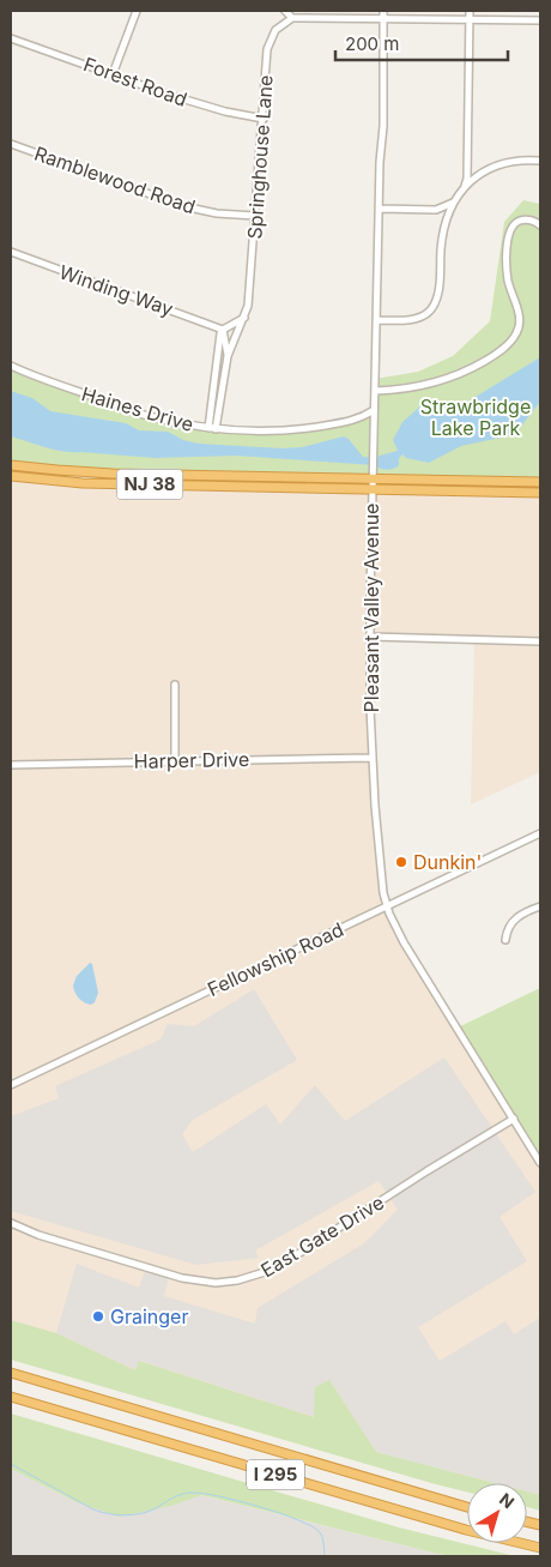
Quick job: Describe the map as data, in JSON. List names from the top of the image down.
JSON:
{
  "streets": {
    "highway": ["NJ 38", "I 295"],
    "street": [
      "Forest Road",
      "Springhouse Lane",
      "Ramblewood Road",
      "Winding Way",
      "Haines Drive",
      "Pleasant Valley Avenue",
      "Harper Drive",
      "Fellowship Road",
      "East Gate Drive"
    ]
  },
  "crossings": [
    ["Forest Road", "Springhouse Lane"],
    ["Springhouse Lane", "Ramblewood Road"],
    ["Springhouse Lane", "Winding Way"],
    ["Springhouse Lane", "Haines Drive"],
    ["Haines Drive", "Pleasant Valley Avenue"],
    ["NJ 38", "Pleasant Valley Avenue"],
    ["Pleasant Valley Avenue", "Harper Drive"],
    ["Pleasant Valley Avenue", "Fellowship Road"],
    ["Pleasant Valley Avenue", "East Gate Drive"]
  ],
  "parks": ["Strawbridge Lake Park"],
  "places": ["Dunkin'", "Grainger"],
  "scale_bar": "200 m",
  "north": "top right"
}
